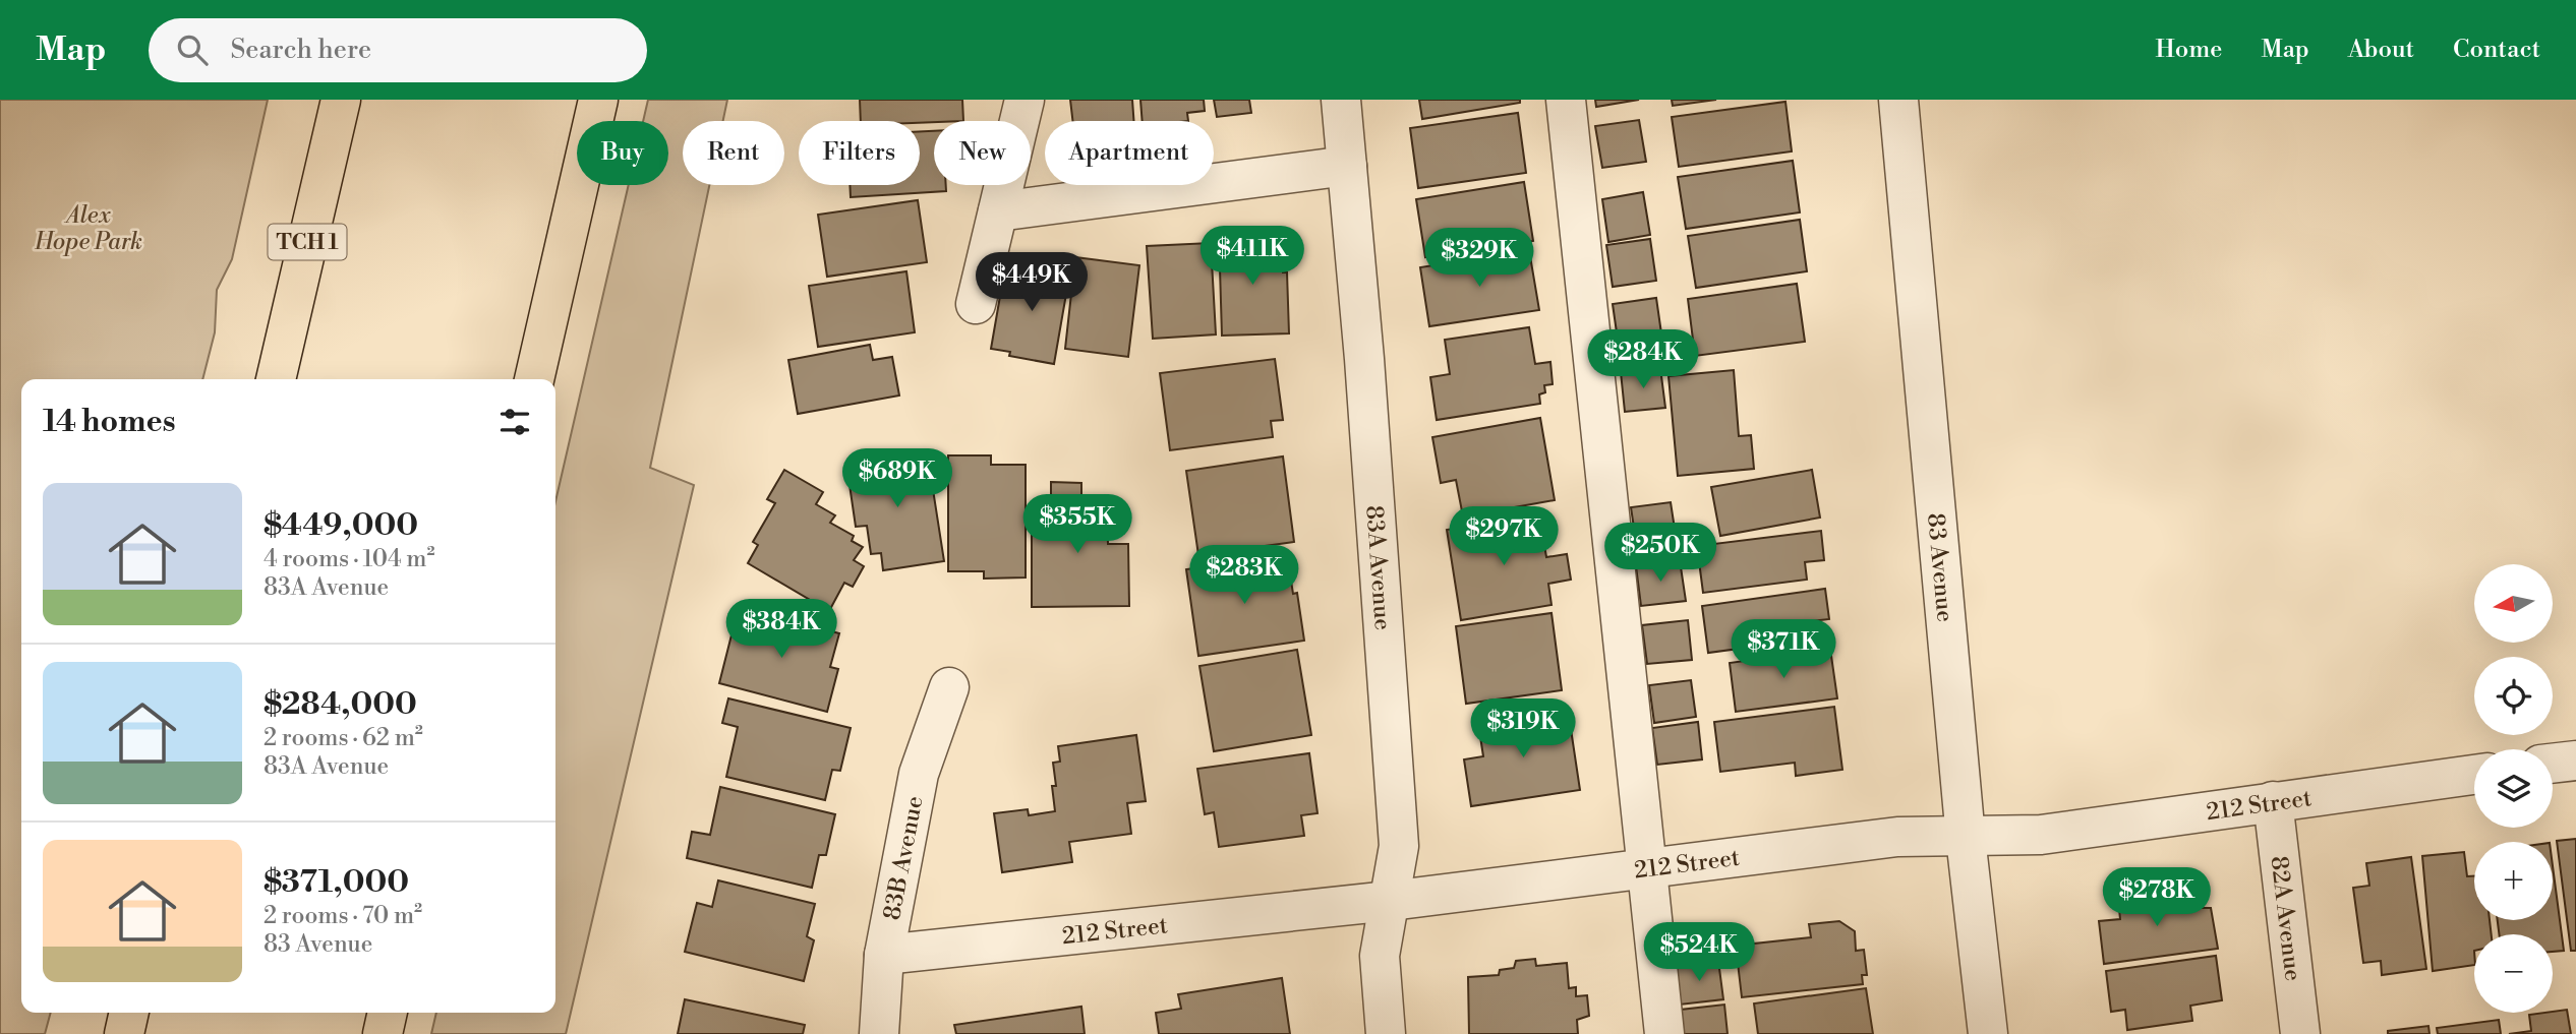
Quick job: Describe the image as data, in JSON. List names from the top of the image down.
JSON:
{
  "streets": {
    "highway": ["TCH 1"],
    "street": [
      "83A Avenue",
      "83 Avenue",
      "212 Street",
      "83B Avenue",
      "82A Avenue"
    ]
  },
  "crossings": [
    ["83A Avenue", "212 Street"],
    ["83 Avenue", "212 Street"],
    ["212 Street", "83B Avenue"],
    ["212 Street", "82A Avenue"]
  ],
  "parks": ["Alex Hope Park"],
  "north": "left",
  "page": {
    "header": "Map",
    "search": "Search here",
    "nav": [
      "Home",
      "Map",
      "About",
      "Contact"
    ],
    "chip": [
      "Buy",
      "Rent",
      "Filters",
      "New",
      "Apartment"
    ],
    "price": [
      "$411K",
      "$329K",
      "$449K",
      "$284K",
      "$689K",
      "$355K",
      "$297K",
      "$250K",
      "$283K",
      "$384K",
      "$371K",
      "$319K",
      "$278K",
      "$524K"
    ],
    "heading": "14 homes",
    "list": [
      {
        "name": "$449,000",
        "note": "4 rooms · 104 m² · 83A Avenue"
      },
      {
        "name": "$284,000",
        "note": "2 rooms · 62 m² · 83A Avenue"
      },
      {
        "name": "$371,000",
        "note": "2 rooms · 70 m² · 83 Avenue"
      }
    ],
    "map_buttons": ["+", "−"]
  }
}
